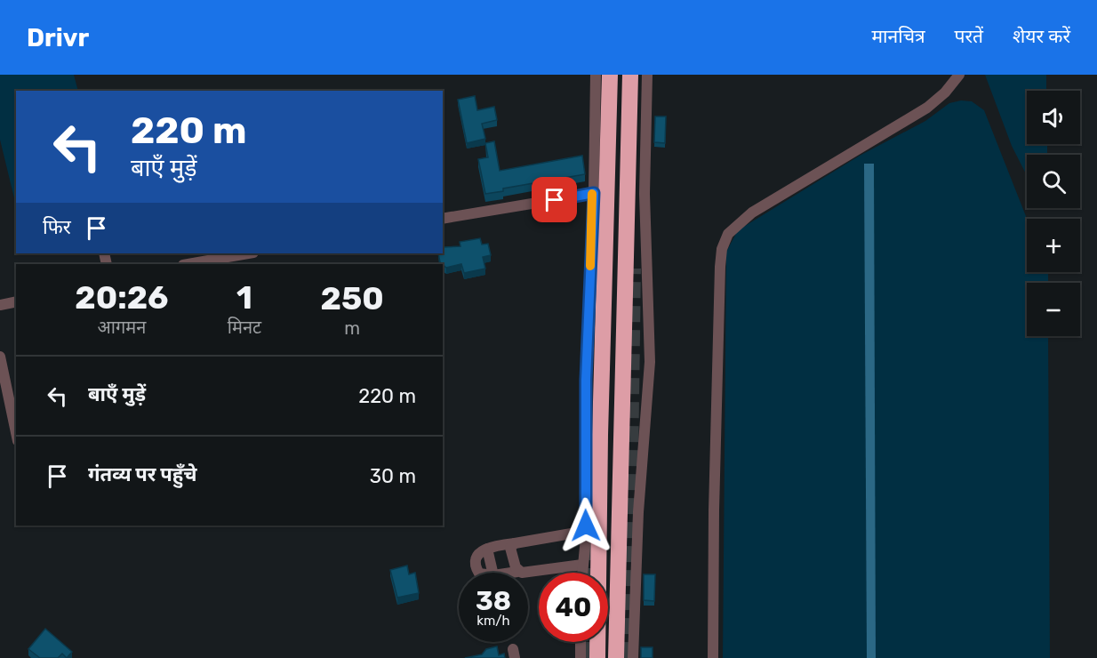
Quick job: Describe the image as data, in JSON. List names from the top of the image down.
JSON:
{
  "page": {
    "header": "Drivr",
    "nav": ["मानचित्र", "परतें", "शेयर करें"],
    "map_buttons": ["+", "−"],
    "turn": ["220 m", "बाएँ मुड़ें"],
    "then": "फिर",
    "eta": [
      "20:26",
      "आगमन",
      "1",
      "मिनट",
      "250",
      "m"
    ],
    "list": [
      {
        "name": "बाएँ मुड़ें",
        "value": "220 m"
      },
      {
        "name": "गंतव्य पर पहुँचे",
        "value": "30 m"
      }
    ],
    "speed": "38 km/h",
    "limit": "40"
  }
}
